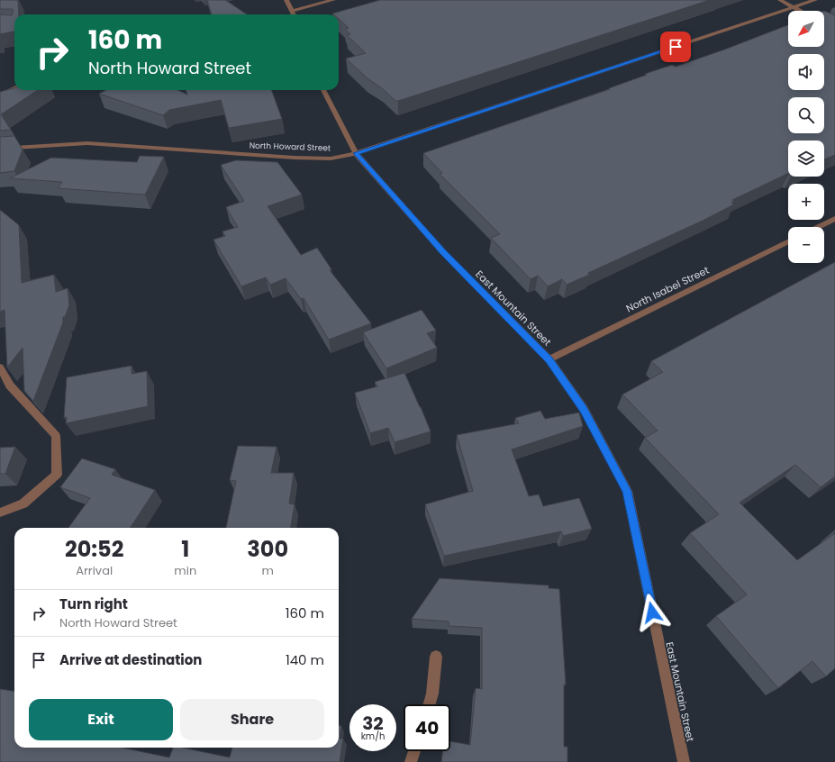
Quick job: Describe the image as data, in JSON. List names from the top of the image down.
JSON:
{
  "streets": {
    "street": ["North Howard Street", "North Isabel Street", "East Mountain Street"]
  },
  "crossings": [
    ["North Howard Street", "East Mountain Street"],
    ["North Isabel Street", "East Mountain Street"]
  ],
  "north": "bottom left",
  "page": {
    "map_buttons": ["+", "−"],
    "turn": ["160 m", "North Howard Street"],
    "eta": [
      "20:52",
      "Arrival",
      "1",
      "min",
      "300",
      "m"
    ],
    "list": [
      {
        "name": "Turn right",
        "note": "North Howard Street",
        "value": "160 m"
      },
      {
        "name": "Arrive at destination",
        "value": "140 m"
      }
    ],
    "buttons": ["Exit", "Share"],
    "speed": "32 km/h",
    "limit": "40"
  }
}
